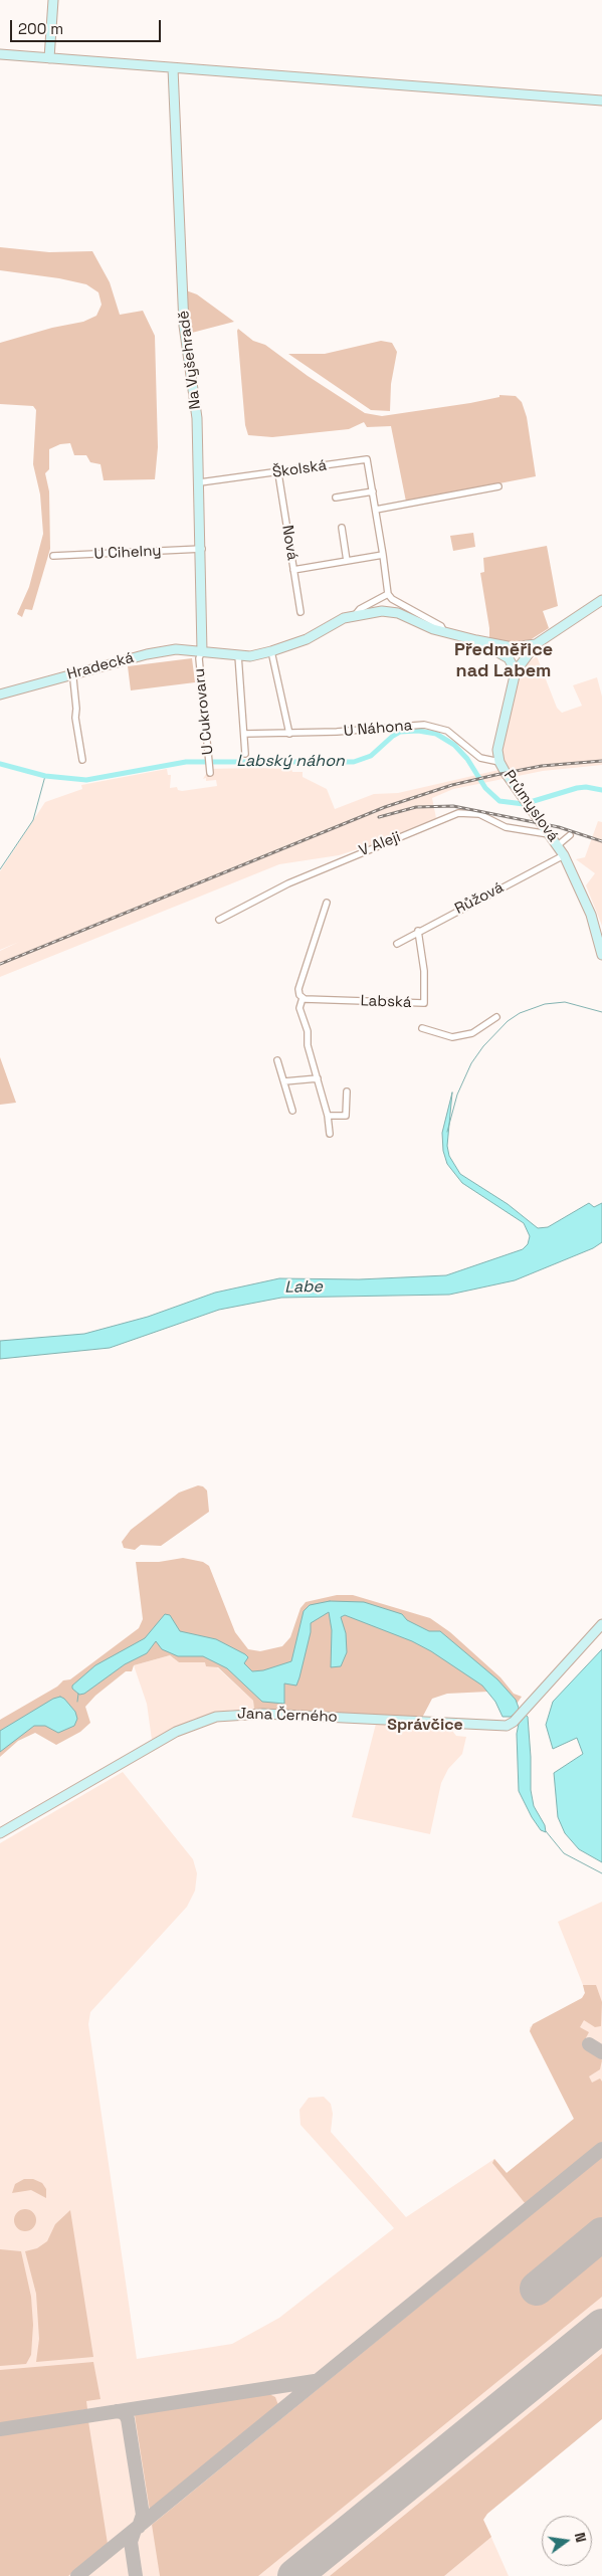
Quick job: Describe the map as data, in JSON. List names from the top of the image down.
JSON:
{
  "streets": {
    "street": [
      "Na Vyšehradě",
      "Školská",
      "Nová",
      "U Cihelny",
      "Hradecká",
      "U Cukrovaru",
      "U Náhona",
      "Průmyslová",
      "V Aleji",
      "Růžová",
      "Labská",
      "Jana Černého"
    ]
  },
  "crossings": [
    ["Na Vyšehradě", "Školská"],
    ["Na Vyšehradě", "U Cihelny"],
    ["Na Vyšehradě", "Hradecká"],
    ["Na Vyšehradě", "U Cukrovaru"],
    ["Školská", "Nová"],
    ["Hradecká", "U Cukrovaru"],
    ["U Náhona", "Průmyslová"],
    ["Průmyslová", "V Aleji"],
    ["Průmyslová", "Růžová"],
    ["Růžová", "Labská"]
  ],
  "districts": ["Předměřice nad Labem", "Správčice"],
  "water": ["Labský náhon", "Labe"],
  "scale_bar": "200 m",
  "north": "right"
}
